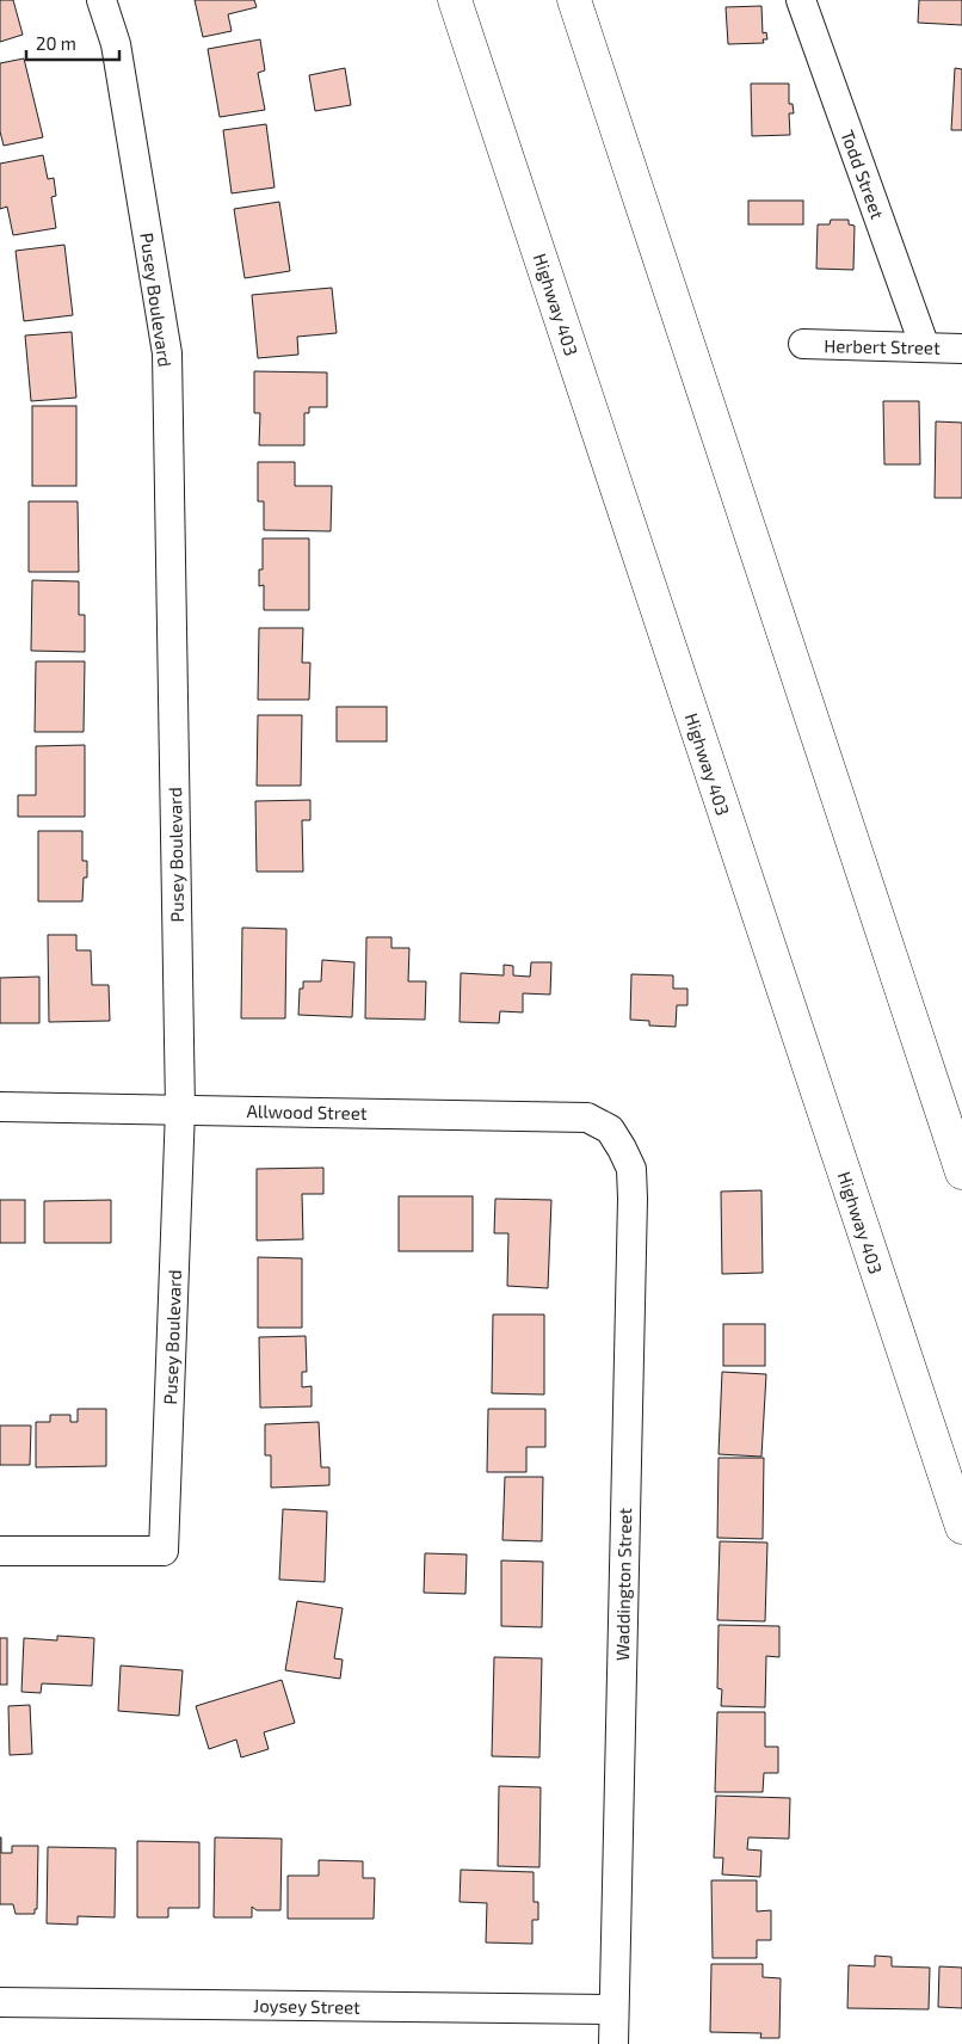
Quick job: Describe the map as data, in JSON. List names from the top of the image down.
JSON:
{
  "streets": {
    "highway": ["Highway 403"],
    "street": [
      "Todd Street",
      "Pusey Boulevard",
      "Herbert Street",
      "Allwood Street",
      "Waddington Street",
      "Joysey Street"
    ]
  },
  "crossings": [
    ["Todd Street", "Herbert Street"],
    ["Pusey Boulevard", "Allwood Street"],
    ["Allwood Street", "Waddington Street"],
    ["Waddington Street", "Joysey Street"]
  ],
  "scale_bar": "20 m"
}
